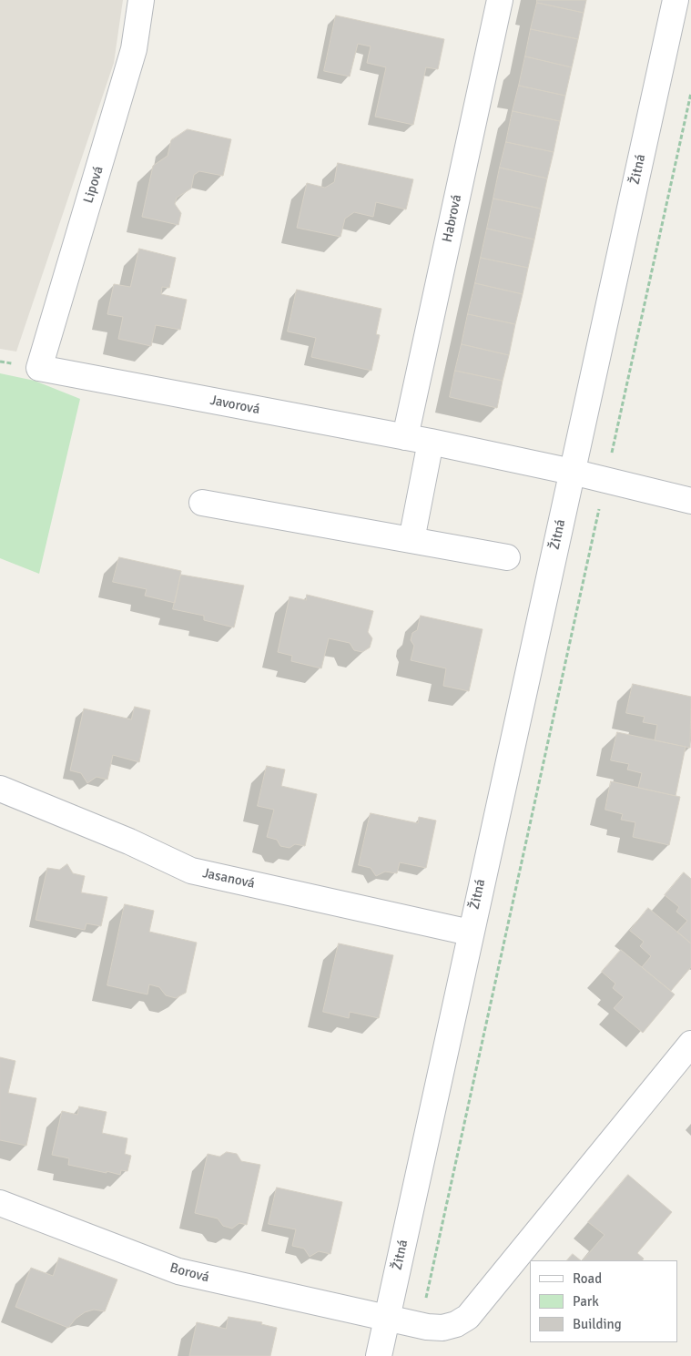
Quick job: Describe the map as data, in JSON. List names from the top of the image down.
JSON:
{
  "streets": {
    "street": [
      "Žitná",
      "Lipová",
      "Habrová",
      "Javorová",
      "Jasanová",
      "Borová"
    ]
  },
  "crossings": [
    ["Žitná", "Javorová"],
    ["Žitná", "Jasanová"],
    ["Žitná", "Borová"],
    ["Lipová", "Javorová"],
    ["Habrová", "Javorová"]
  ],
  "legend": ["Road", "Park", "Building"]
}
